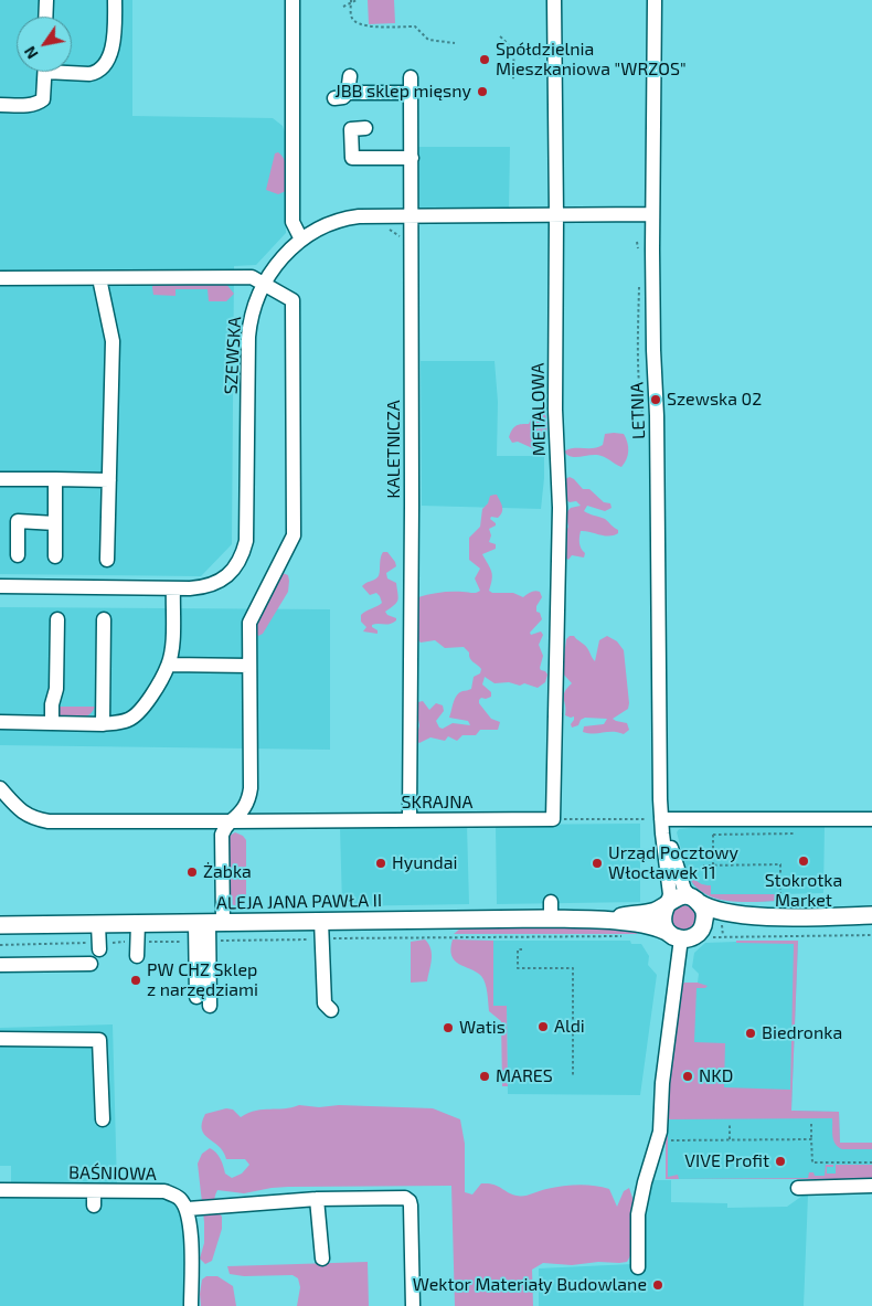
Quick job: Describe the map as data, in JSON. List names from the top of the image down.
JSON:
{
  "streets": {
    "main road": ["ALEJA JANA PAWŁA II"],
    "street": [
      "SZEWSKA",
      "METALOWA",
      "LETNIA",
      "KALETNICZA",
      "SKRAJNA",
      "BAŚNIOWA"
    ]
  },
  "crossings": [
    ["SZEWSKA", "METALOWA"],
    ["SZEWSKA", "LETNIA"],
    ["SZEWSKA", "KALETNICZA"],
    ["METALOWA", "SKRAJNA"],
    ["LETNIA", "ALEJA JANA PAWŁA II"],
    ["KALETNICZA", "SKRAJNA"]
  ],
  "places": [
    "Spółdzielnia Mieszkaniowa \"WRZOS\"",
    "JBB sklep mięsny",
    "Szewska 02",
    "Stokrotka Market",
    "Hyundai",
    "Urząd Pocztowy Włocławek 11",
    "Żabka",
    "PW CHZ Sklep z narzędziami",
    "Aldi",
    "Watis",
    "Biedronka",
    "MARES",
    "NKD",
    "VIVE Profit",
    "Wektor Materiały Budowlane"
  ],
  "north": "bottom left"
}
